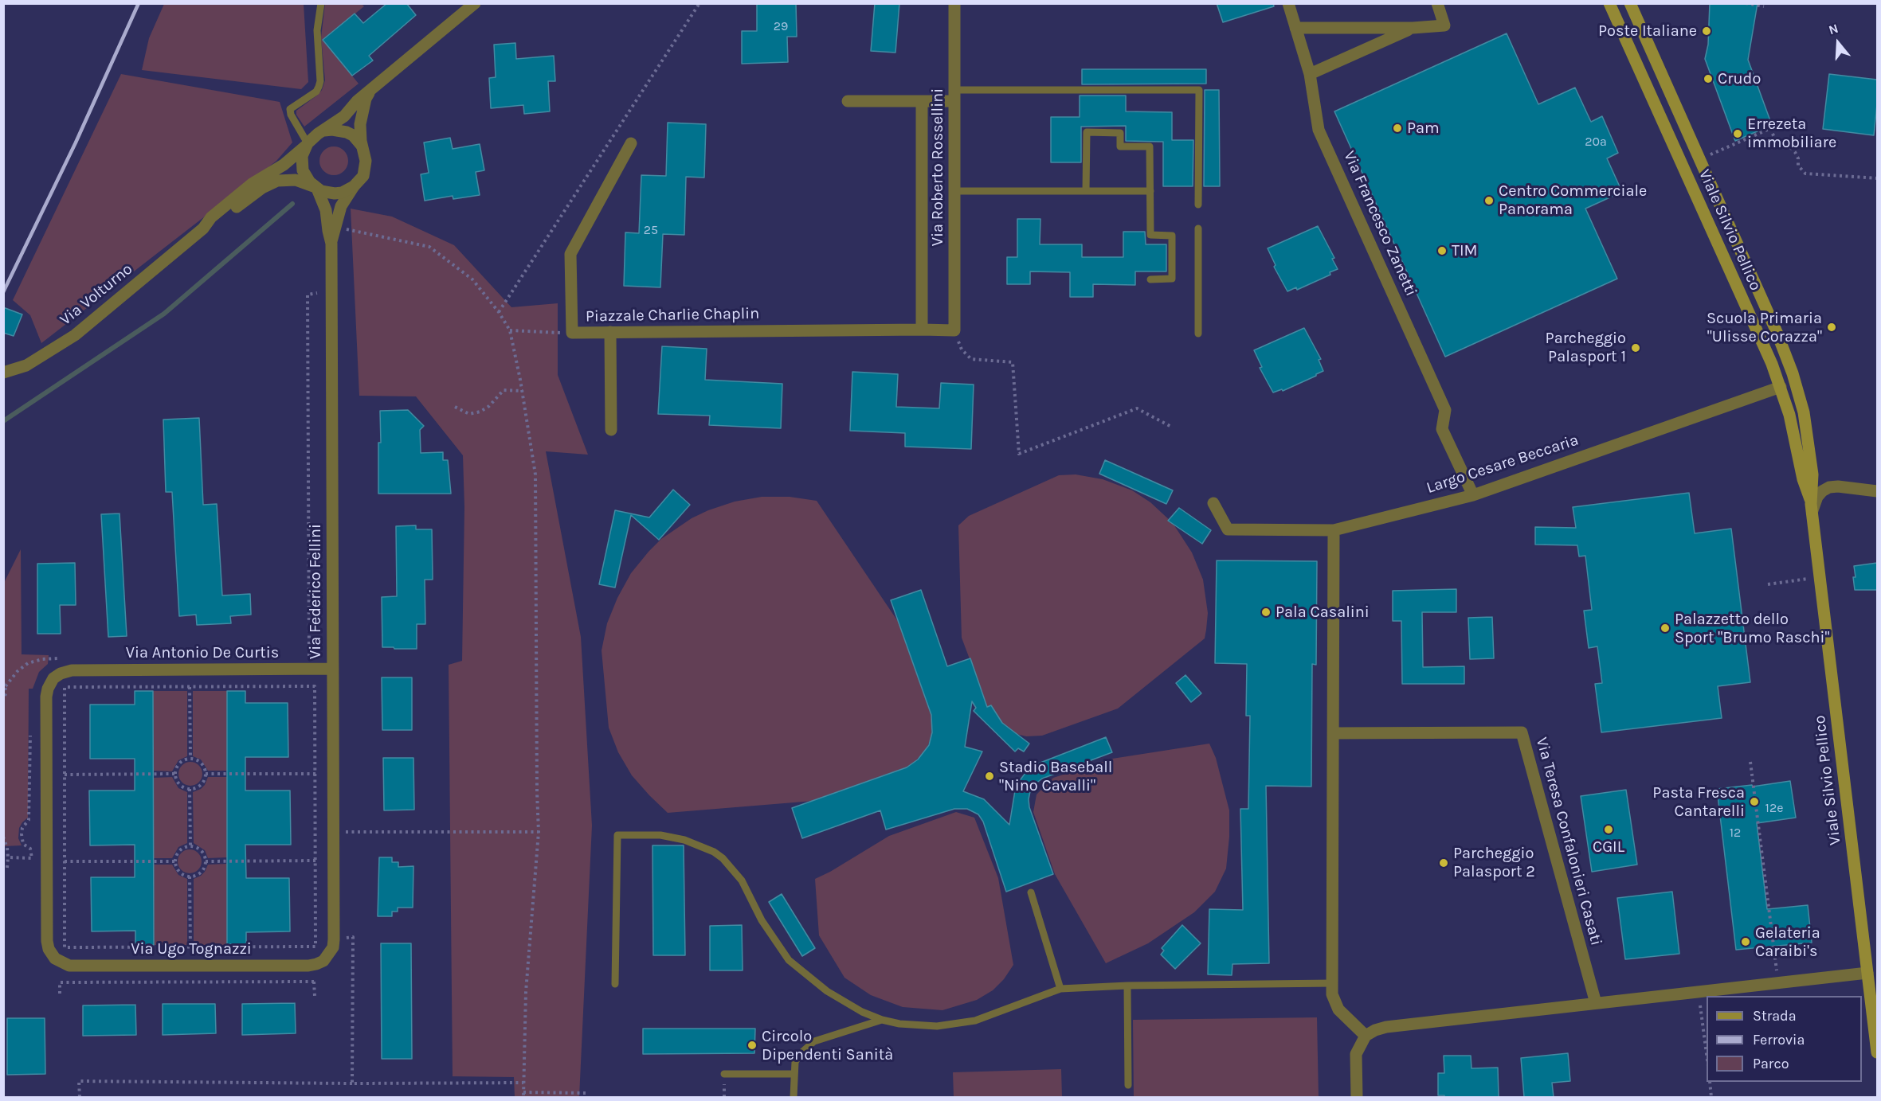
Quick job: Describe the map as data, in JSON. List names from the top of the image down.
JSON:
{
  "streets": {
    "main road": ["Viale Silvio Pellico"],
    "street": [
      "Via Roberto Rossellini",
      "Via Francesco Zanetti",
      "Via Volturno",
      "Piazzale Charlie Chaplin",
      "Largo Cesare Beccaria",
      "Via Federico Fellini",
      "Via Antonio De Curtis",
      "Via Teresa Confalonieri Casati",
      "Via Ugo Tognazzi"
    ]
  },
  "crossings": [
    ["Via Roberto Rossellini", "Piazzale Charlie Chaplin"],
    ["Via Francesco Zanetti", "Largo Cesare Beccaria"],
    ["Viale Silvio Pellico", "Largo Cesare Beccaria"],
    ["Via Volturno", "Via Federico Fellini"],
    ["Via Federico Fellini", "Via Antonio De Curtis"],
    ["Via Federico Fellini", "Via Ugo Tognazzi"],
    ["Via Antonio De Curtis", "Via Ugo Tognazzi"]
  ],
  "places": [
    "Poste Italiane",
    "Crudo",
    "Pam",
    "Errezeta immobiliare",
    "Centro Commerciale Panorama",
    "TIM",
    "Scuola Primaria \"Ulisse Corazza\"",
    "Parcheggio Palasport 1",
    "Pala Casalini",
    "Palazzetto dello Sport \"Brumo Raschi\"",
    "Stadio Baseball \"Nino Cavalli\"",
    "Pasta Fresca Cantarelli",
    "CGIL",
    "Parcheggio Palasport 2",
    "Gelateria Caraibi's",
    "Circolo Dipendenti Sanità"
  ],
  "house_numbers": [
    "29",
    "20a",
    "25",
    "12e",
    "12"
  ],
  "legend": ["Strada", "Ferrovia", "Parco"],
  "north": "top"
}
